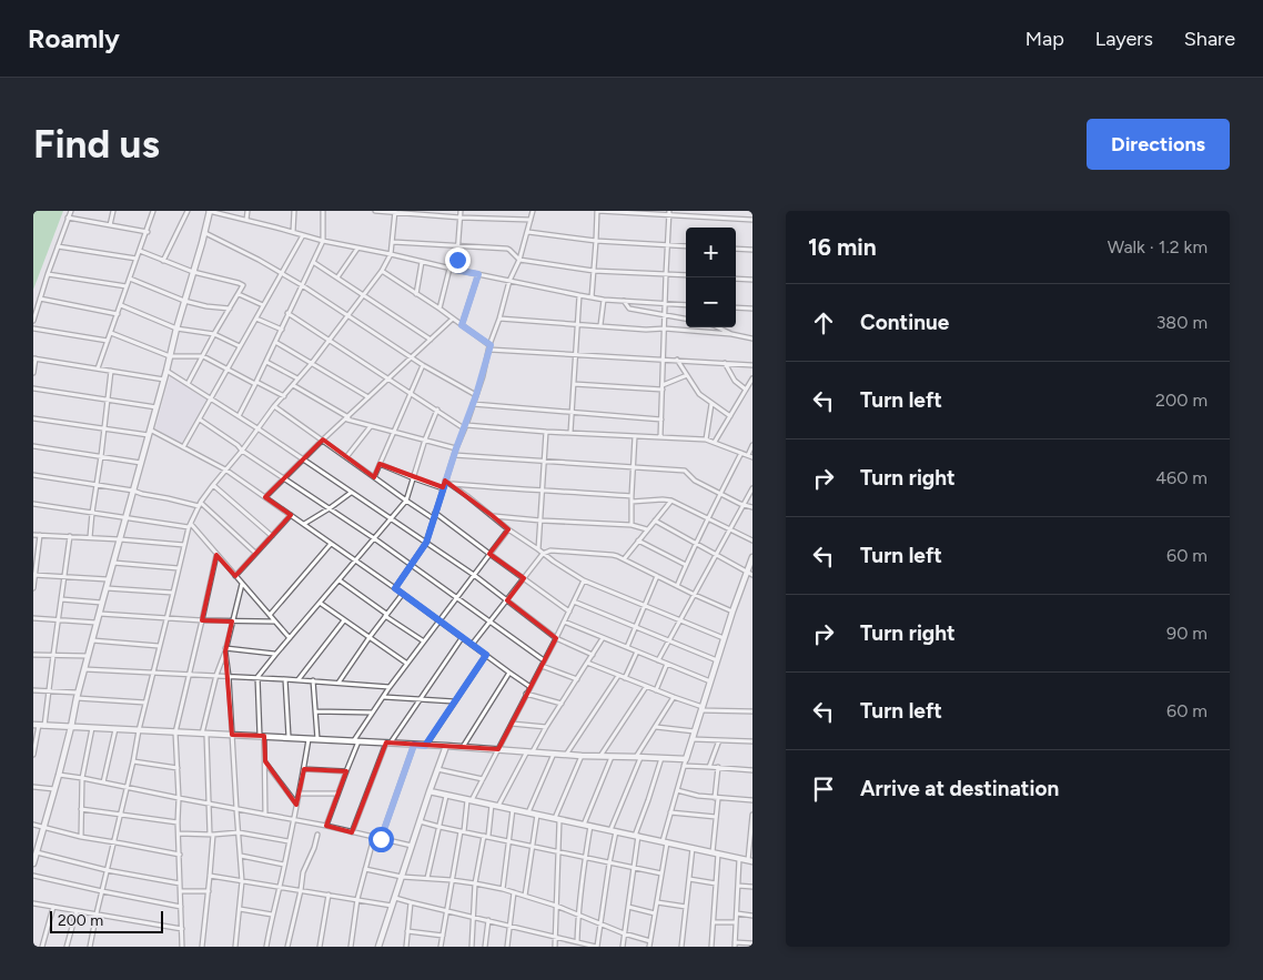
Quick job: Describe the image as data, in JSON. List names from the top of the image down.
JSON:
{
  "scale_bar": "200 m",
  "page": {
    "header": "Roamly",
    "nav": ["Map", "Layers", "Share"],
    "buttons": "Directions",
    "title": "Find us",
    "heading": ["16 min", "Walk · 1.2 km"],
    "map_buttons": ["+", "−"],
    "list": [
      ["Continue", "380 m"],
      ["Turn left", "200 m"],
      ["Turn right", "460 m"],
      ["Turn left", "60 m"],
      ["Turn right", "90 m"],
      ["Turn left", "60 m"],
      "Arrive at destination"
    ],
    "scale": "200 m"
  }
}
